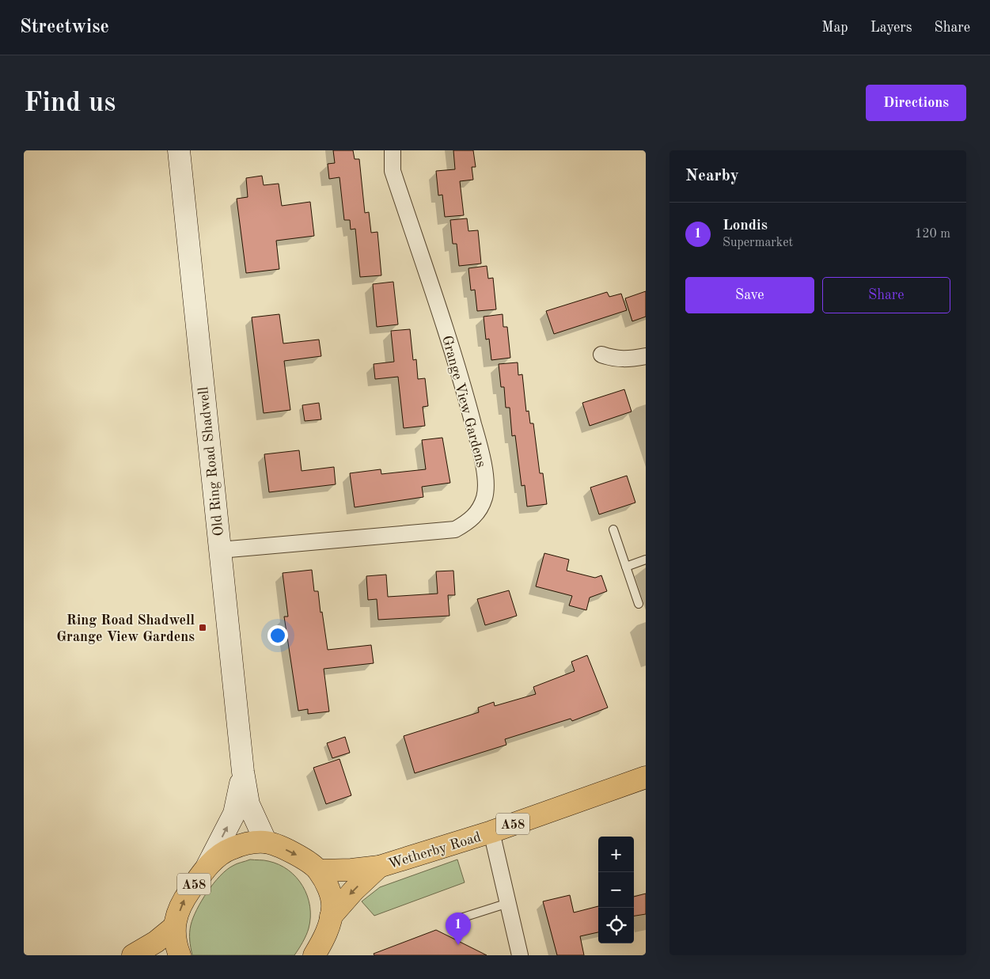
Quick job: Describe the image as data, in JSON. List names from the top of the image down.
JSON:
{
  "streets": {
    "main road": ["Old Ring Road Shadwell", "A58", "Wetherby Road"],
    "street": ["Grange View Gardens"]
  },
  "crossings": [
    ["Grange View Gardens", "Old Ring Road Shadwell"],
    ["Old Ring Road Shadwell", "A58"],
    ["A58", "Wetherby Road"]
  ],
  "places": {
    "transit": ["Ring Road Shadwell Grange View Gardens"]
  },
  "page": {
    "header": "Streetwise",
    "nav": ["Map", "Layers", "Share"],
    "buttons": [
      "Directions",
      ["Save", "Share"]
    ],
    "title": "Find us",
    "heading": "Nearby",
    "list": [
      {
        "mark": "1",
        "name": "Londis",
        "note": "Supermarket",
        "value": "120 m"
      }
    ],
    "map_buttons": ["+", "−"],
    "pins": "1"
  }
}
